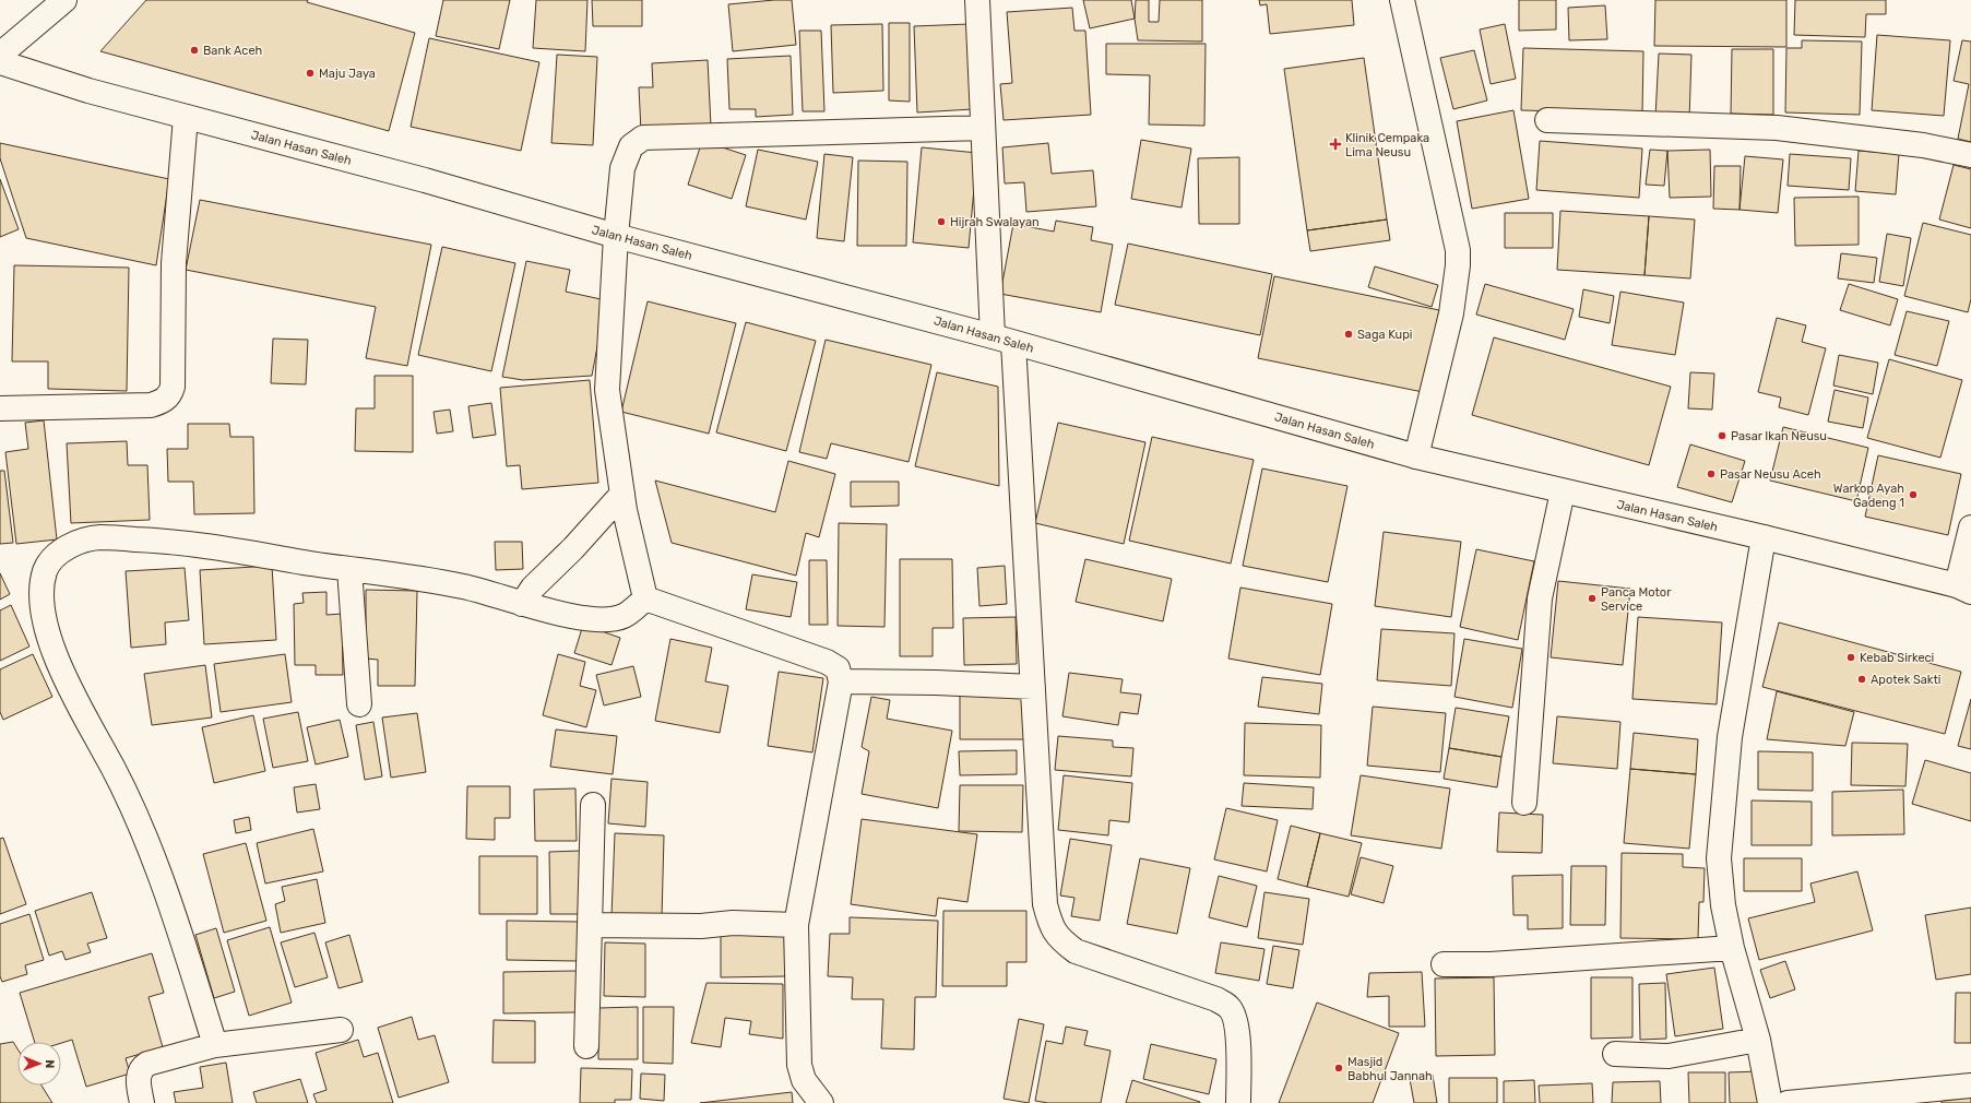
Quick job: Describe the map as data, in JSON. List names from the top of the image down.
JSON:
{
  "streets": {
    "street": ["Jalan Hasan Saleh"]
  },
  "places": {
    "other": [
      "Bank Aceh",
      "Maju Jaya",
      "Hijrah Swalayan",
      "Saga Kupi",
      "Pasar Ikan Neusu",
      "Pasar Neusu Aceh",
      "Warkop Ayah Gadeng 1",
      "Panca Motor Service",
      "Kebab Sirkeci",
      "Apotek Sakti",
      "Masjid Babhul Jannah"
    ],
    "health": ["Klinik Cempaka Lima Neusu"]
  },
  "north": "right"
}
